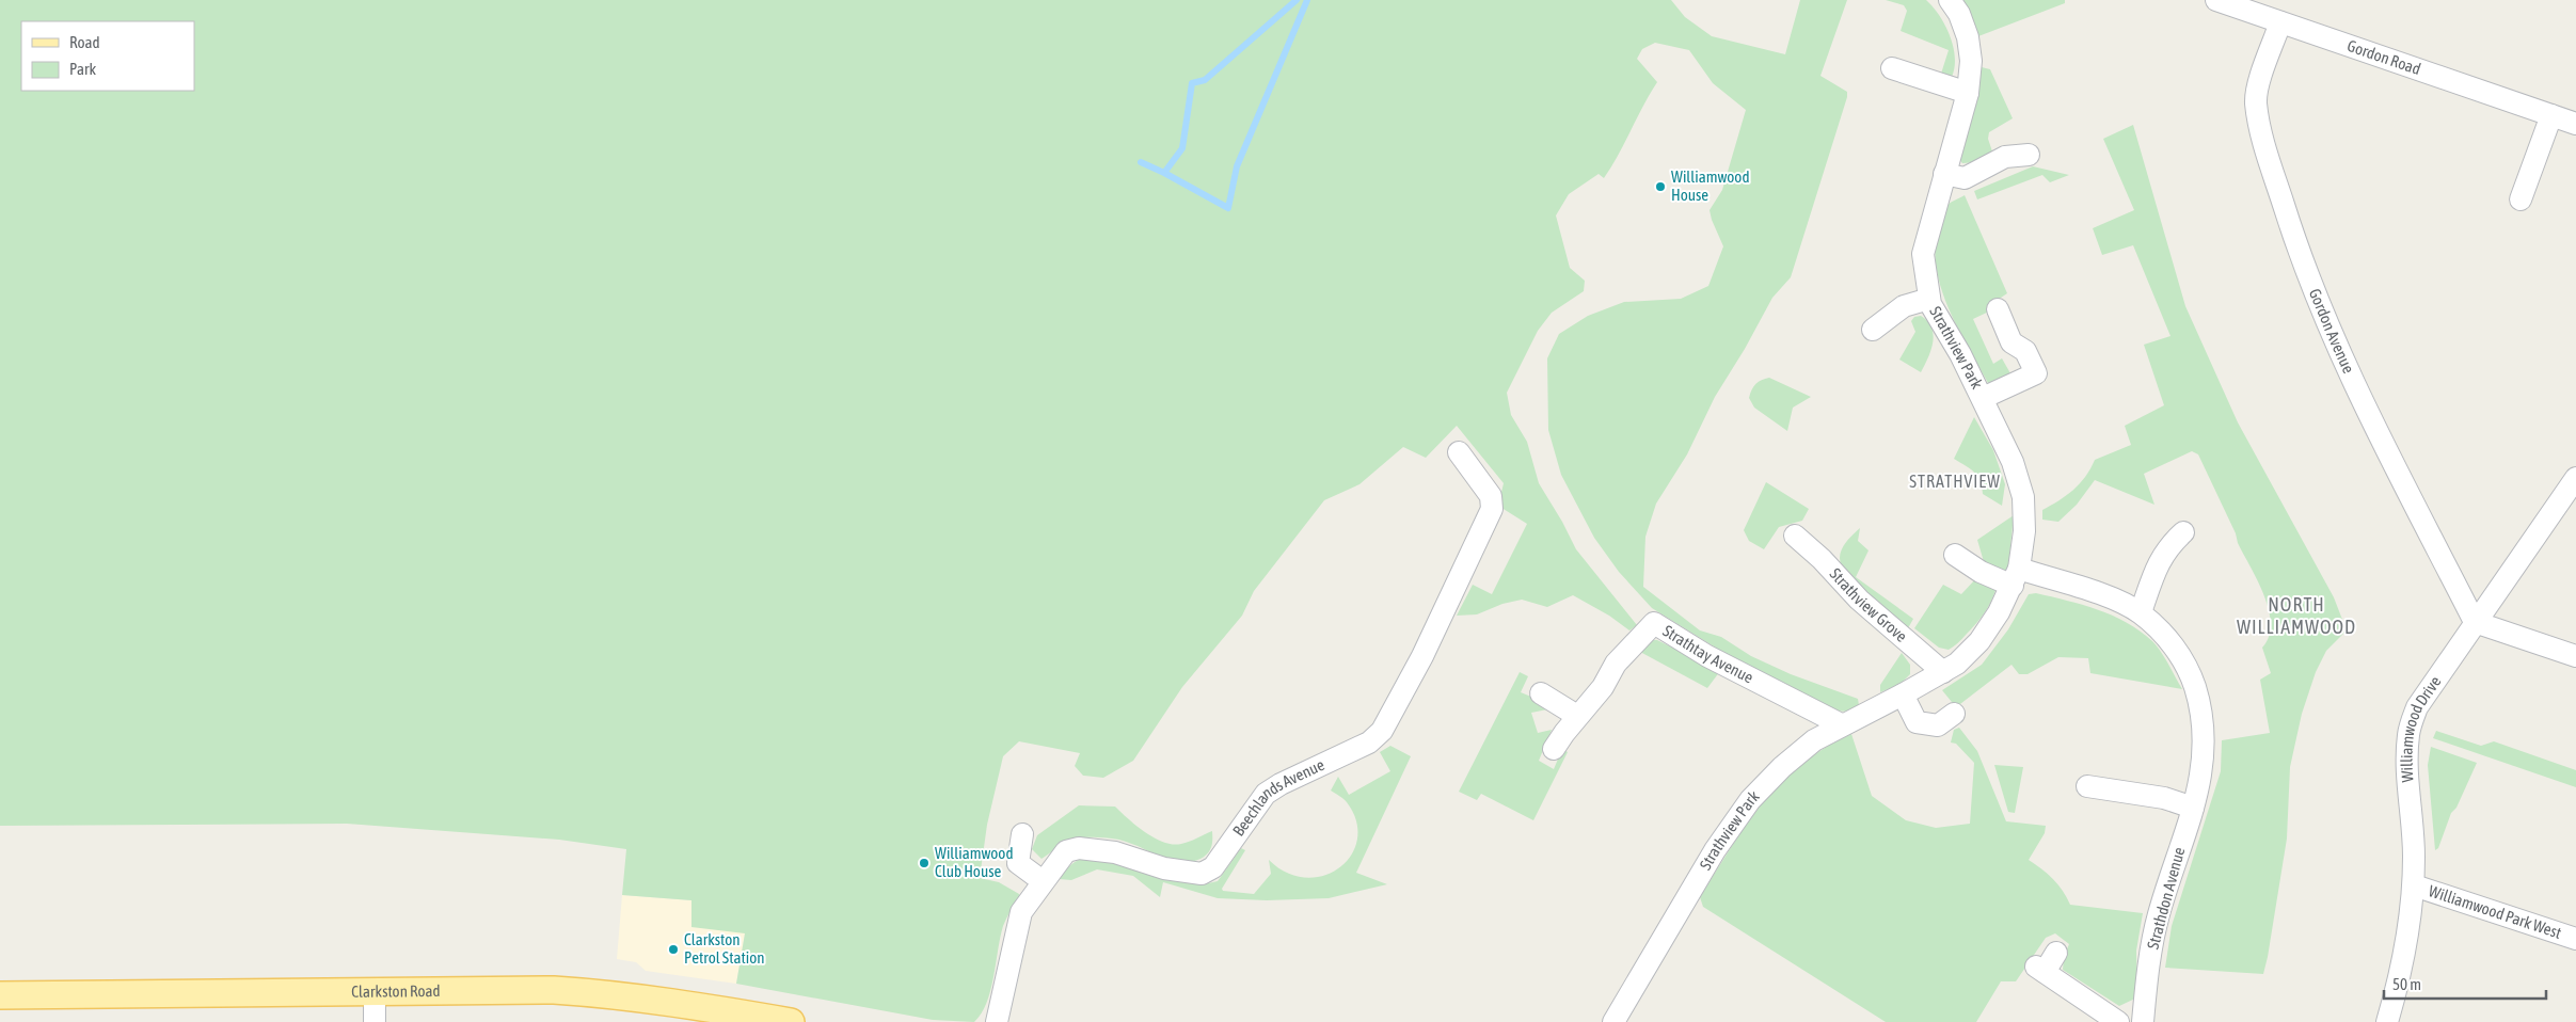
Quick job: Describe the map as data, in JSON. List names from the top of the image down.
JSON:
{
  "streets": {
    "main road": ["Clarkston Road"],
    "street": [
      "Gordon Road",
      "Gordon Avenue",
      "Strathview Park",
      "Strathview Grove",
      "Strathtay Avenue",
      "Williamwood Drive",
      "Beechlands Avenue",
      "Strathdon Avenue",
      "Williamwood Park West"
    ]
  },
  "crossings": [
    ["Gordon Road", "Gordon Avenue"],
    ["Gordon Avenue", "Williamwood Drive"],
    ["Strathview Park", "Strathview Grove"],
    ["Strathview Park", "Strathtay Avenue"],
    ["Strathview Park", "Strathdon Avenue"],
    ["Williamwood Drive", "Williamwood Park West"]
  ],
  "districts": ["STRATHVIEW", "NORTH WILLIAMWOOD"],
  "places": ["Williamwood House", "Williamwood Club House", "Clarkston Petrol Station"],
  "legend": ["Road", "Park"],
  "scale_bar": "50 m"
}
